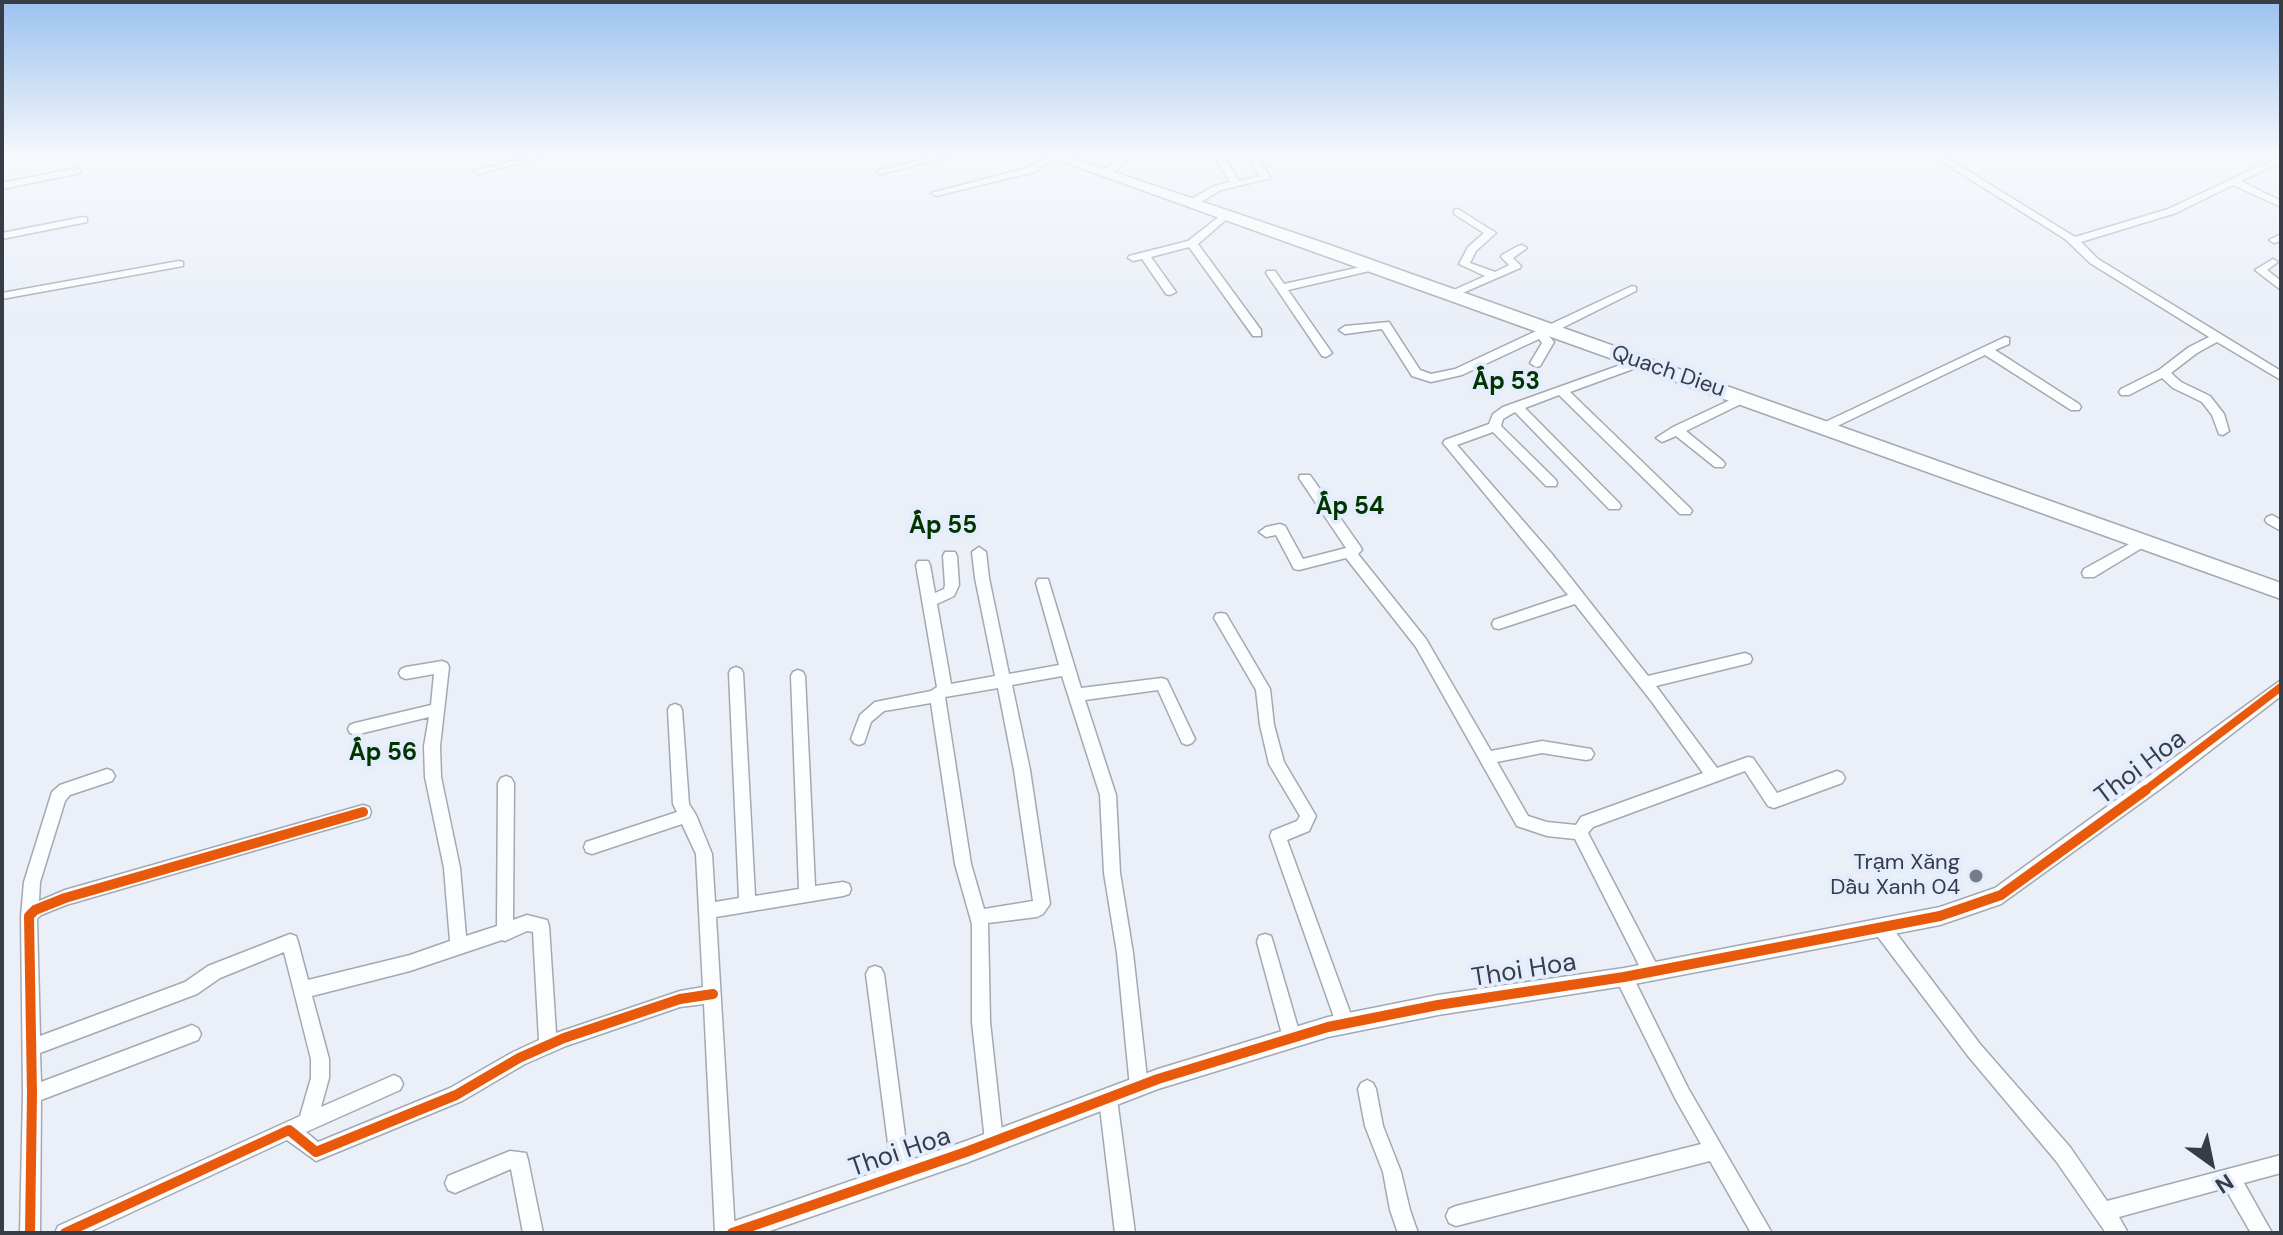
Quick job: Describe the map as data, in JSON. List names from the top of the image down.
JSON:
{
  "streets": {
    "main road": ["Quach Dieu"],
    "street": ["Thoi Hoa"]
  },
  "districts": [
    "Ấp 53",
    "Ấp 54",
    "Ấp 55",
    "Ấp 56"
  ],
  "places": ["Trạm Xăng Dầu Xanh 04"],
  "north": "bottom right"
}
